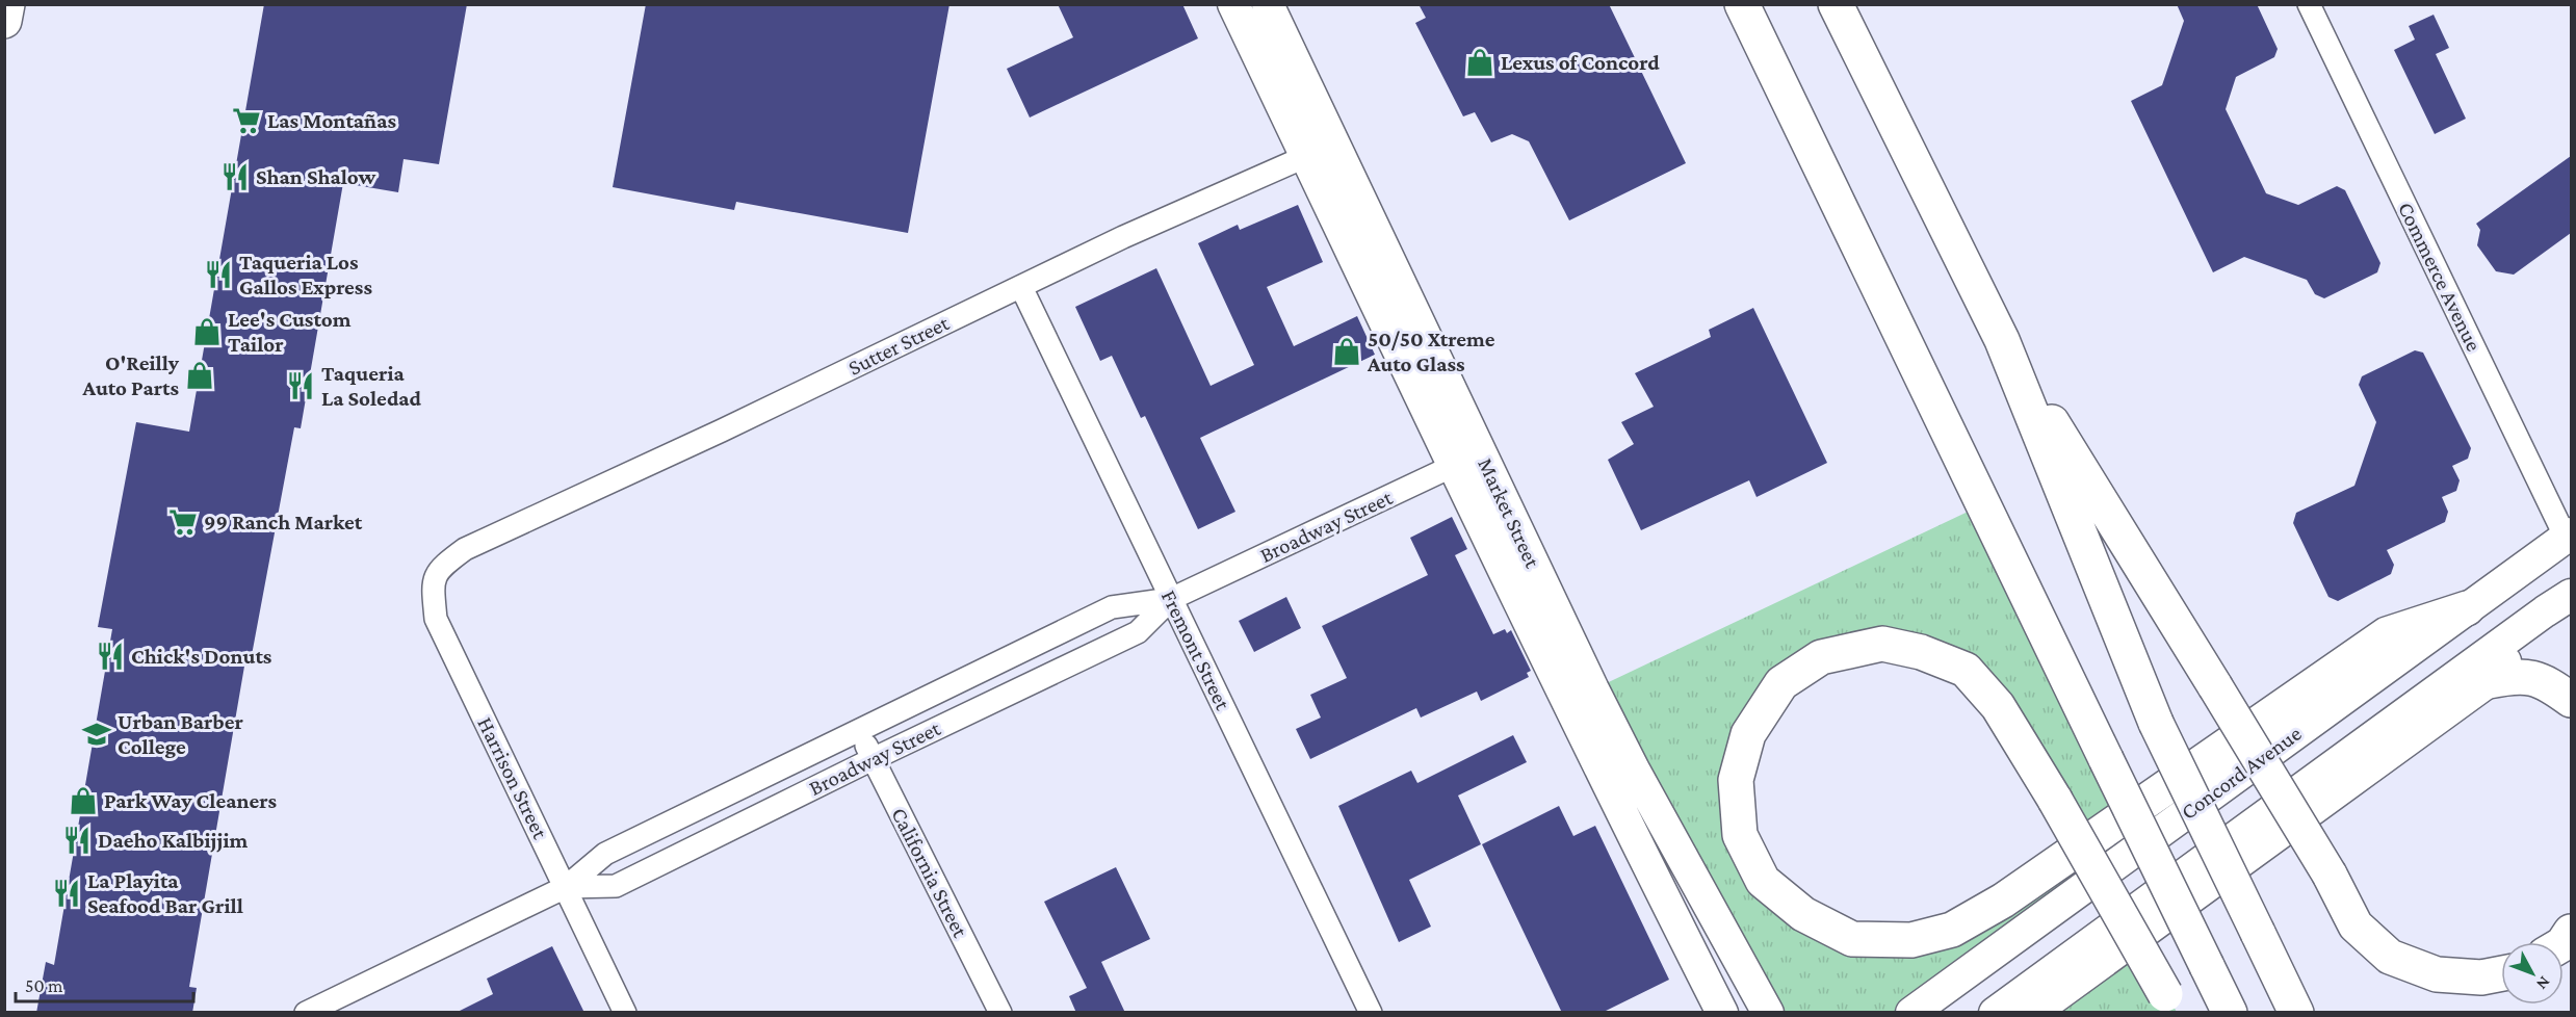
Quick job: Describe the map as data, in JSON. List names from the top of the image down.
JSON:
{
  "streets": {
    "main road": ["Market Street", "Concord Avenue"],
    "street": [
      "Commerce Avenue",
      "Sutter Street",
      "Broadway Street",
      "Fremont Street",
      "Harrison Street",
      "California Street"
    ]
  },
  "crossings": [
    ["Commerce Avenue", "Concord Avenue"],
    ["Sutter Street", "Market Street"],
    ["Sutter Street", "Fremont Street"],
    ["Sutter Street", "Harrison Street"],
    ["Market Street", "Broadway Street"],
    ["Broadway Street", "Fremont Street"],
    ["Broadway Street", "Harrison Street"],
    ["Broadway Street", "California Street"]
  ],
  "places": {
    "shop": [
      "Lexus of Concord",
      "Lee's Custom Tailor",
      "50/50 Xtreme Auto Glass",
      "O'Reilly Auto Parts",
      "Park Way Cleaners"
    ],
    "supermarket": ["Las Montañas", "99 Ranch Market"],
    "restaurant": [
      "Shan Shalow",
      "Taqueria Los Gallos Express",
      "Taqueria La Soledad",
      "Chick's Donuts",
      "Daeho Kalbijjim",
      "La Playita Seafood Bar Grill"
    ],
    "school or university": ["Urban Barber College"]
  },
  "scale_bar": "50 m",
  "north": "bottom right"
}
